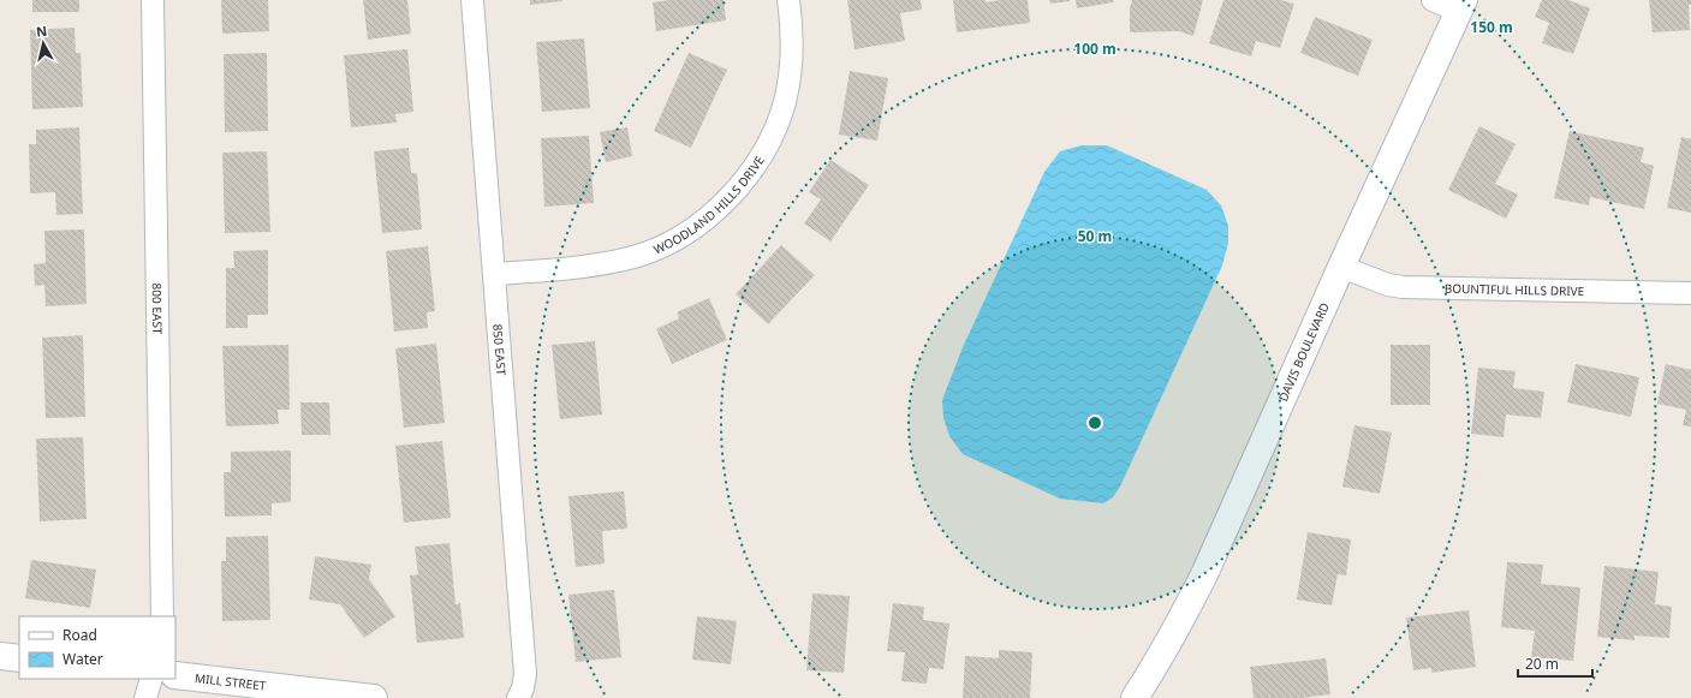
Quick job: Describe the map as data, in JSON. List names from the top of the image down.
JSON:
{
  "streets": {
    "street": [
      "WOODLAND HILLS DRIVE",
      "BOUNTIFUL HILLS DRIVE",
      "800 EAST",
      "850 EAST",
      "DAVIS BOULEVARD",
      "MILL STREET"
    ]
  },
  "crossings": [
    ["WOODLAND HILLS DRIVE", "850 EAST"],
    ["BOUNTIFUL HILLS DRIVE", "DAVIS BOULEVARD"]
  ],
  "legend": ["Road", "Water"],
  "scale_bar": "20 m",
  "north": "top",
  "rings": ["150 m", "100 m", "50 m"]
}
